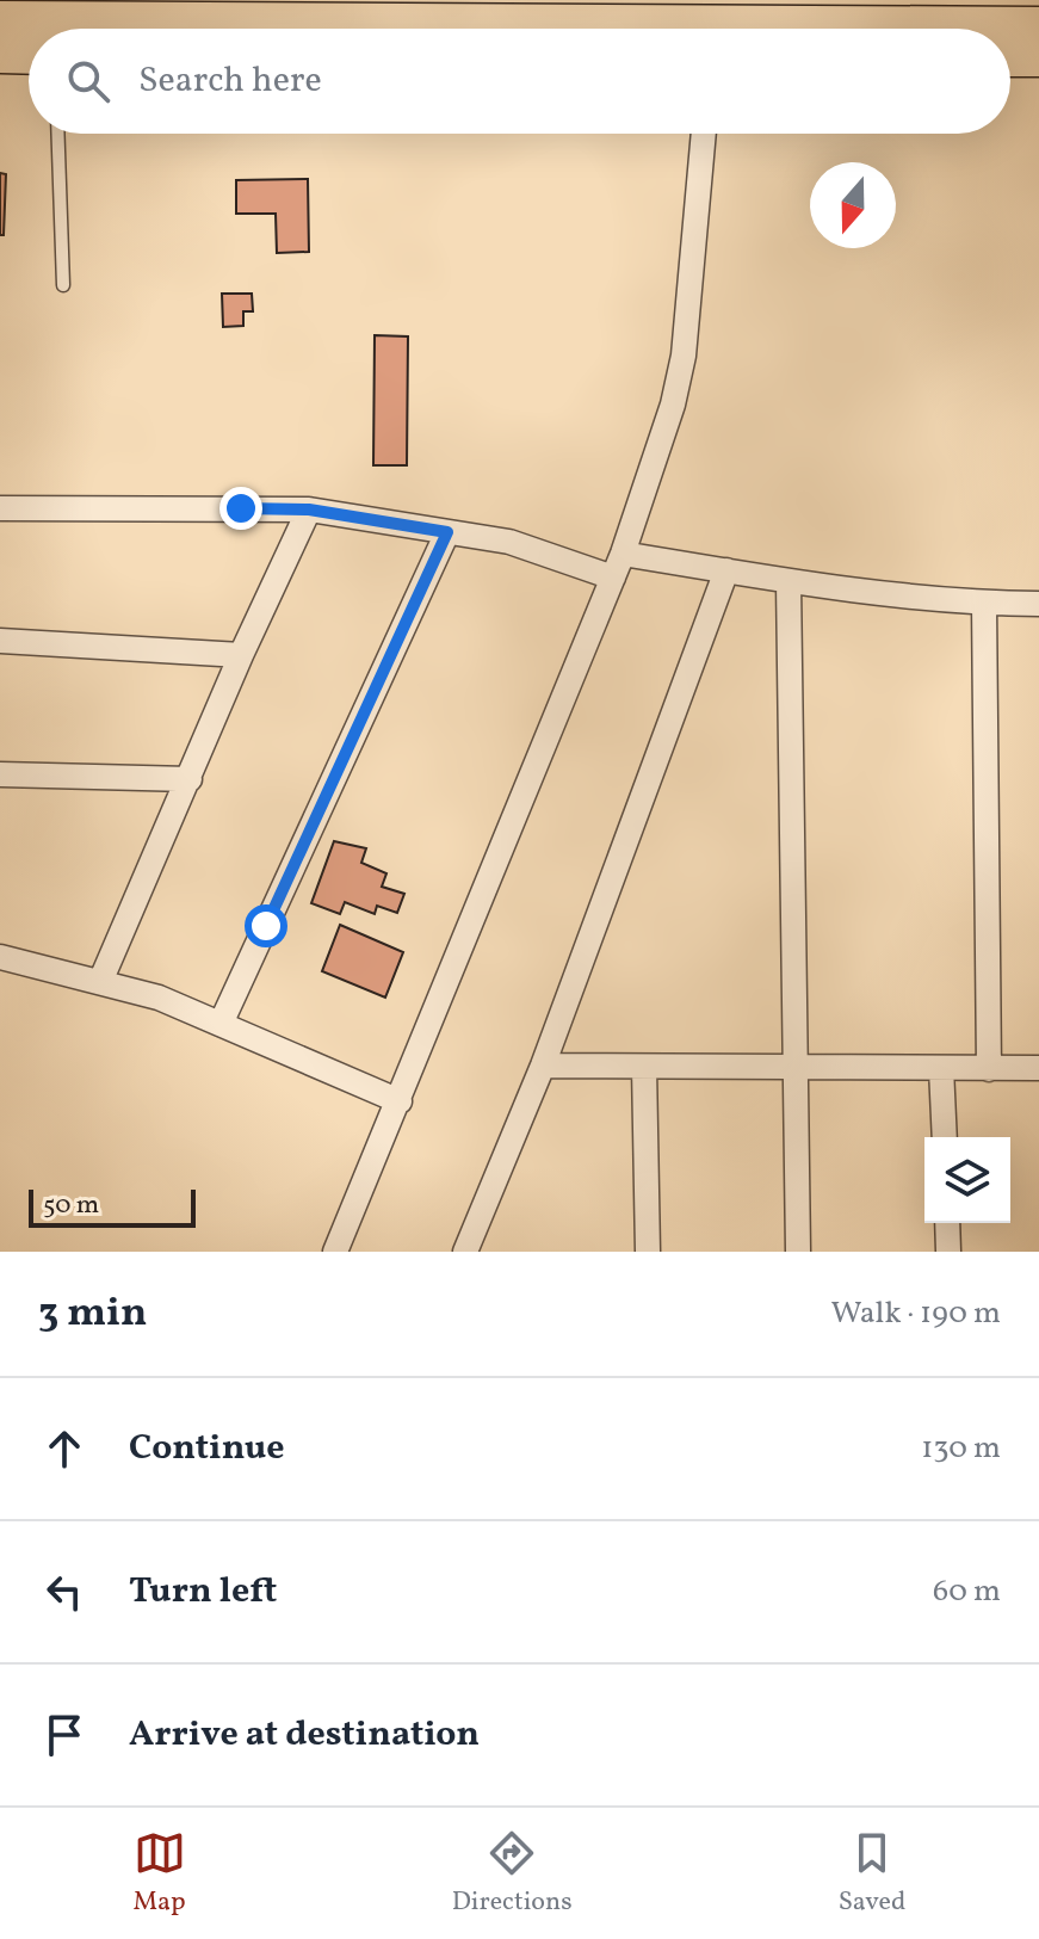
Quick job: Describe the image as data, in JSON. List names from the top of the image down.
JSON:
{
  "scale_bar": "50 m",
  "north": "bottom",
  "page": {
    "search": "Search here",
    "scale": "50 m",
    "heading": ["3 min", "Walk · 190 m"],
    "list": [
      ["Continue", "130 m"],
      ["Turn left", "60 m"],
      "Arrive at destination"
    ],
    "nav": ["Map", "Directions", "Saved"]
  }
}
